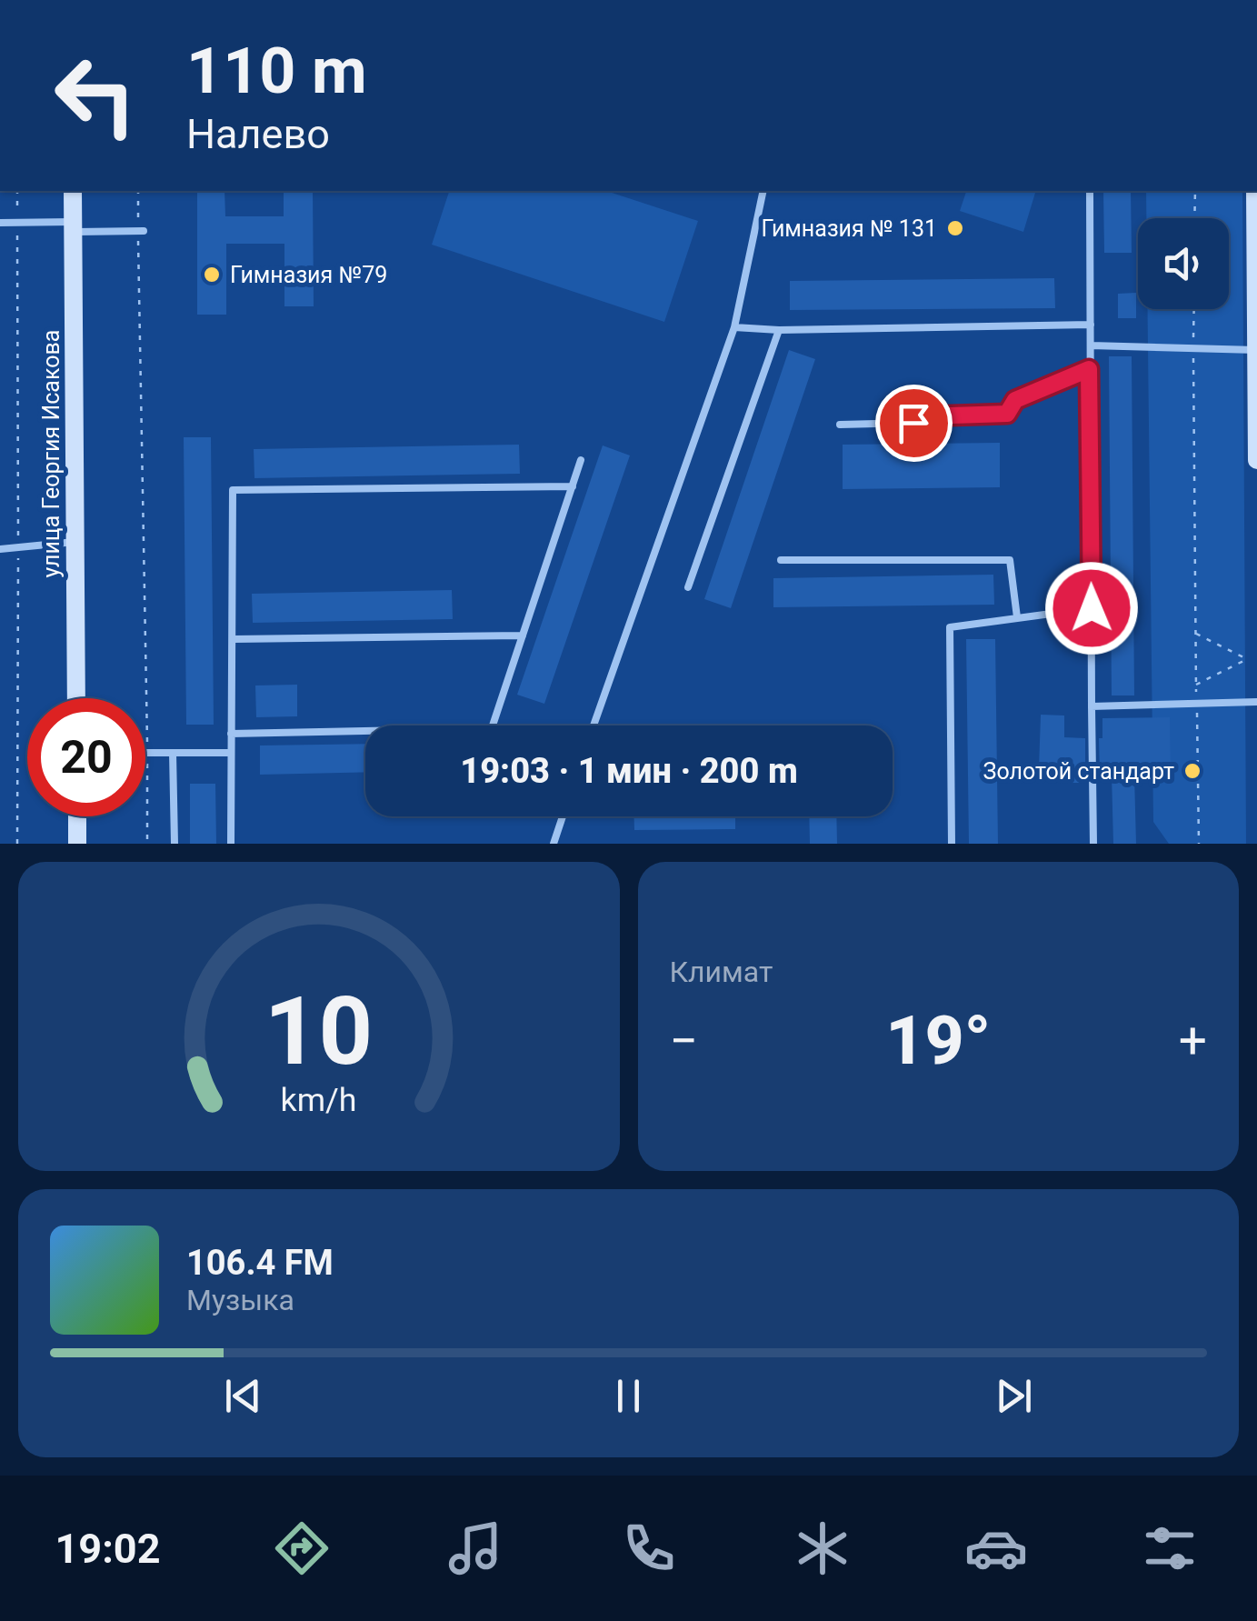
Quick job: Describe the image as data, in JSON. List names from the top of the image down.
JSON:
{
  "streets": {
    "street": ["улица Георгия Исакова"]
  },
  "places": ["Гимназия № 131", "Гимназия №79", "Золотой стандарт"],
  "page": {
    "turn": ["110 m", "Налево"],
    "limit": "20",
    "trip": "19:03 · 1 мин · 200 m",
    "tile": "Климат",
    "heat": ["−", "19°", "+"],
    "song": ["106.4 FM", "Музыка"],
    "tabs": "19:02",
    "gauge": ["10", "km/h"]
  }
}
